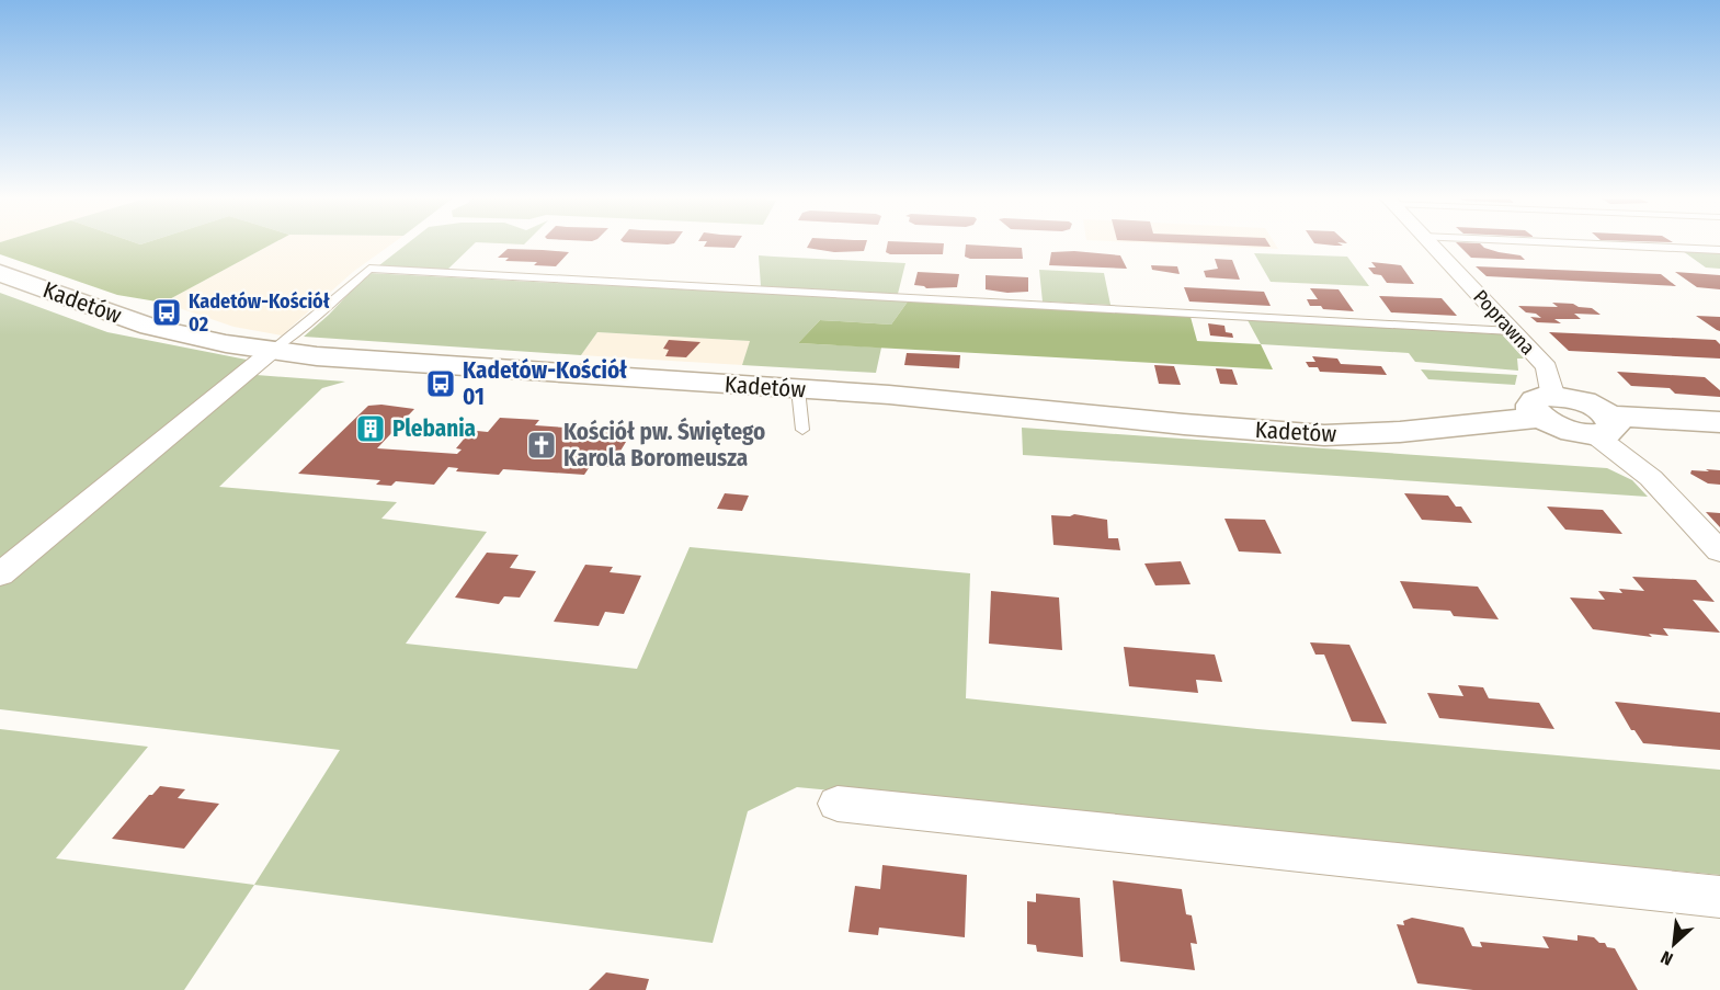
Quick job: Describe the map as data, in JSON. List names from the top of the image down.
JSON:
{
  "streets": {
    "street": ["Kadetów", "Poprawna"]
  },
  "crossings": [
    ["Kadetów", "Poprawna"]
  ],
  "places": {
    "bus stop": ["Kadetów-Kościół 02", "Kadetów-Kościół 01"],
    "building": ["Plebania"],
    "church": ["Kościół pw. Świętego Karola Boromeusza"]
  },
  "north": "bottom left"
}
